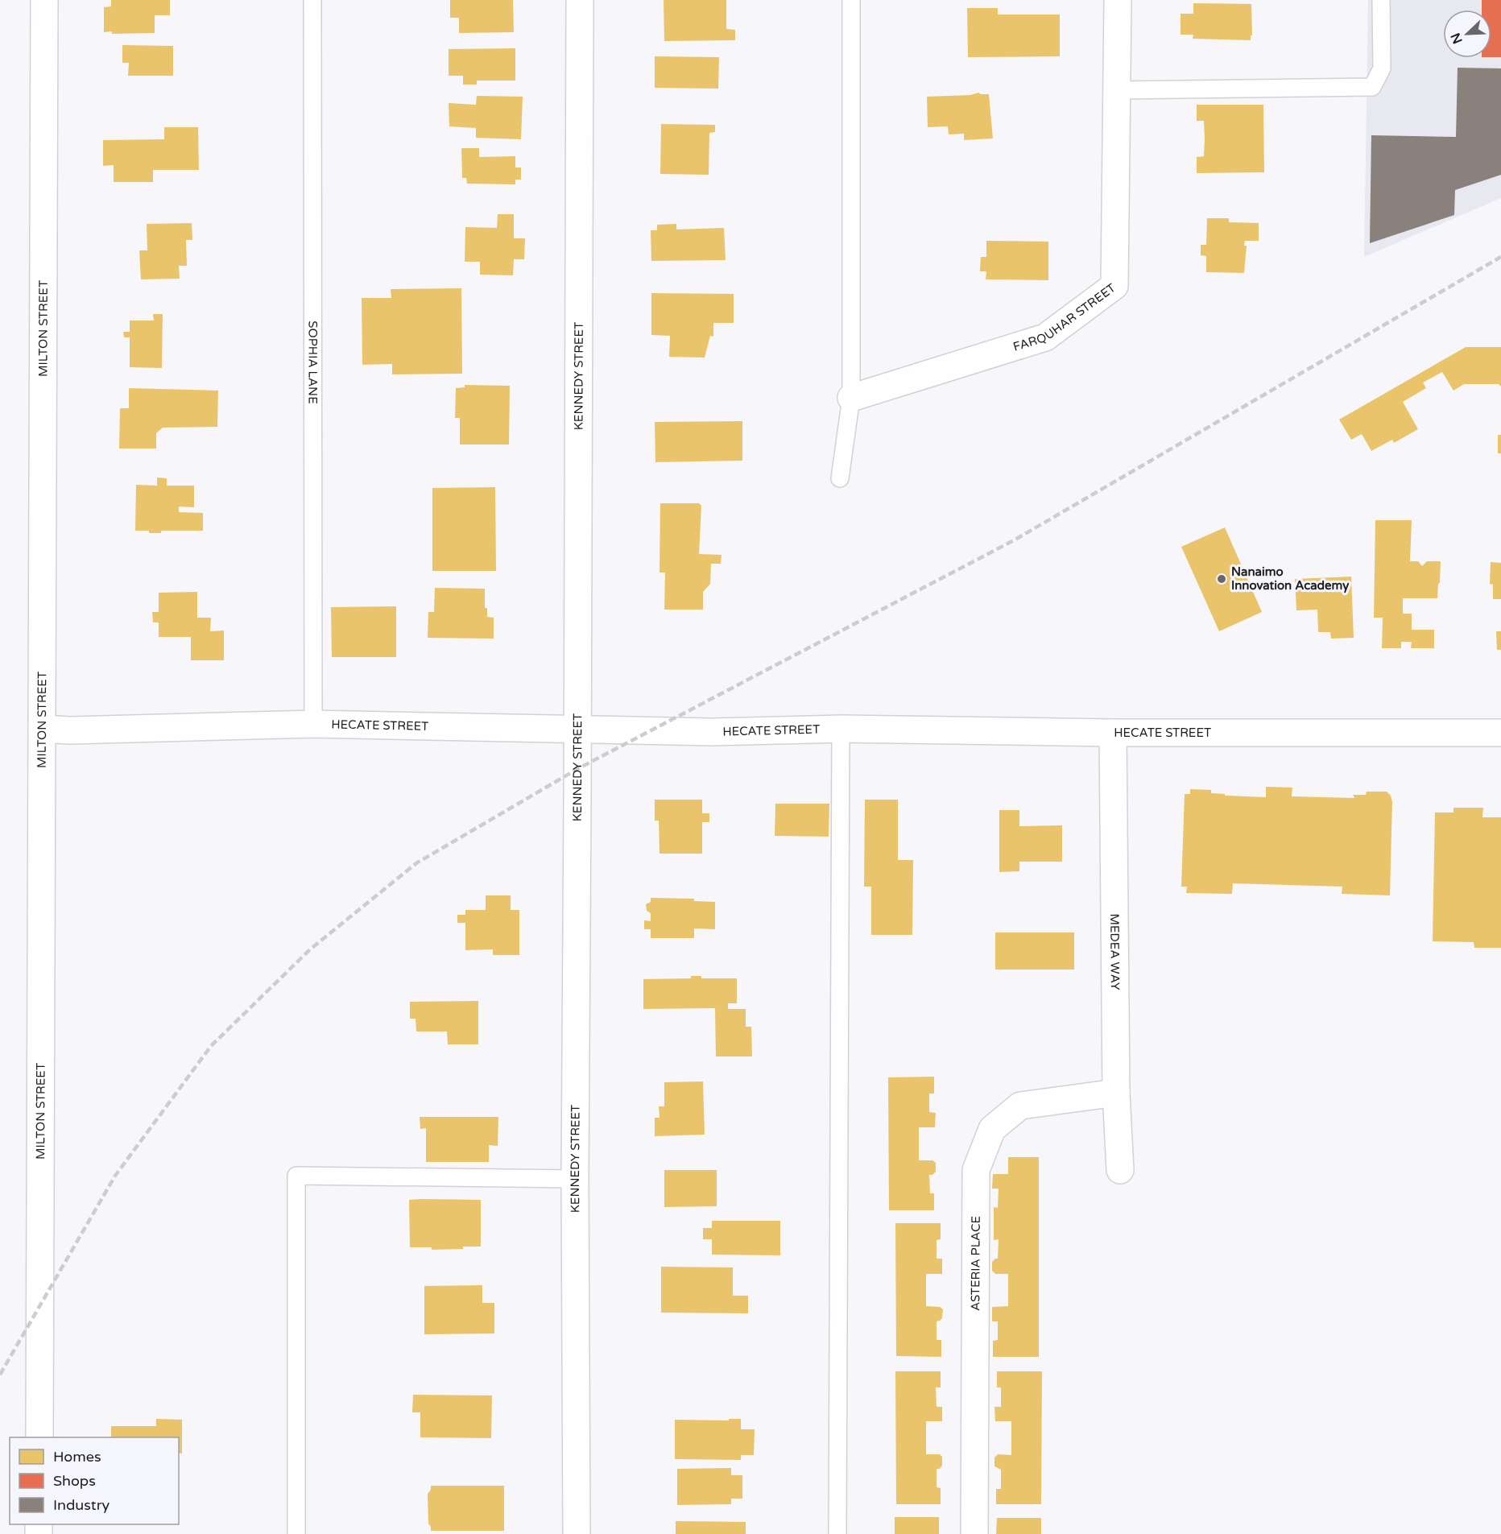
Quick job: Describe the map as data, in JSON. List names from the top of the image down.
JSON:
{
  "streets": {
    "street": [
      "FARQUHAR STREET",
      "MILTON STREET",
      "KENNEDY STREET",
      "HECATE STREET",
      "MEDEA WAY",
      "ASTERIA PLACE"
    ],
    "lane": ["SOPHIA LANE"]
  },
  "crossings": [
    ["MILTON STREET", "HECATE STREET"],
    ["SOPHIA LANE", "HECATE STREET"],
    ["KENNEDY STREET", "HECATE STREET"],
    ["HECATE STREET", "MEDEA WAY"],
    ["MEDEA WAY", "ASTERIA PLACE"]
  ],
  "places": ["Nanaimo Innovation Academy"],
  "legend": ["Homes", "Shops", "Industry"],
  "north": "bottom left"
}
